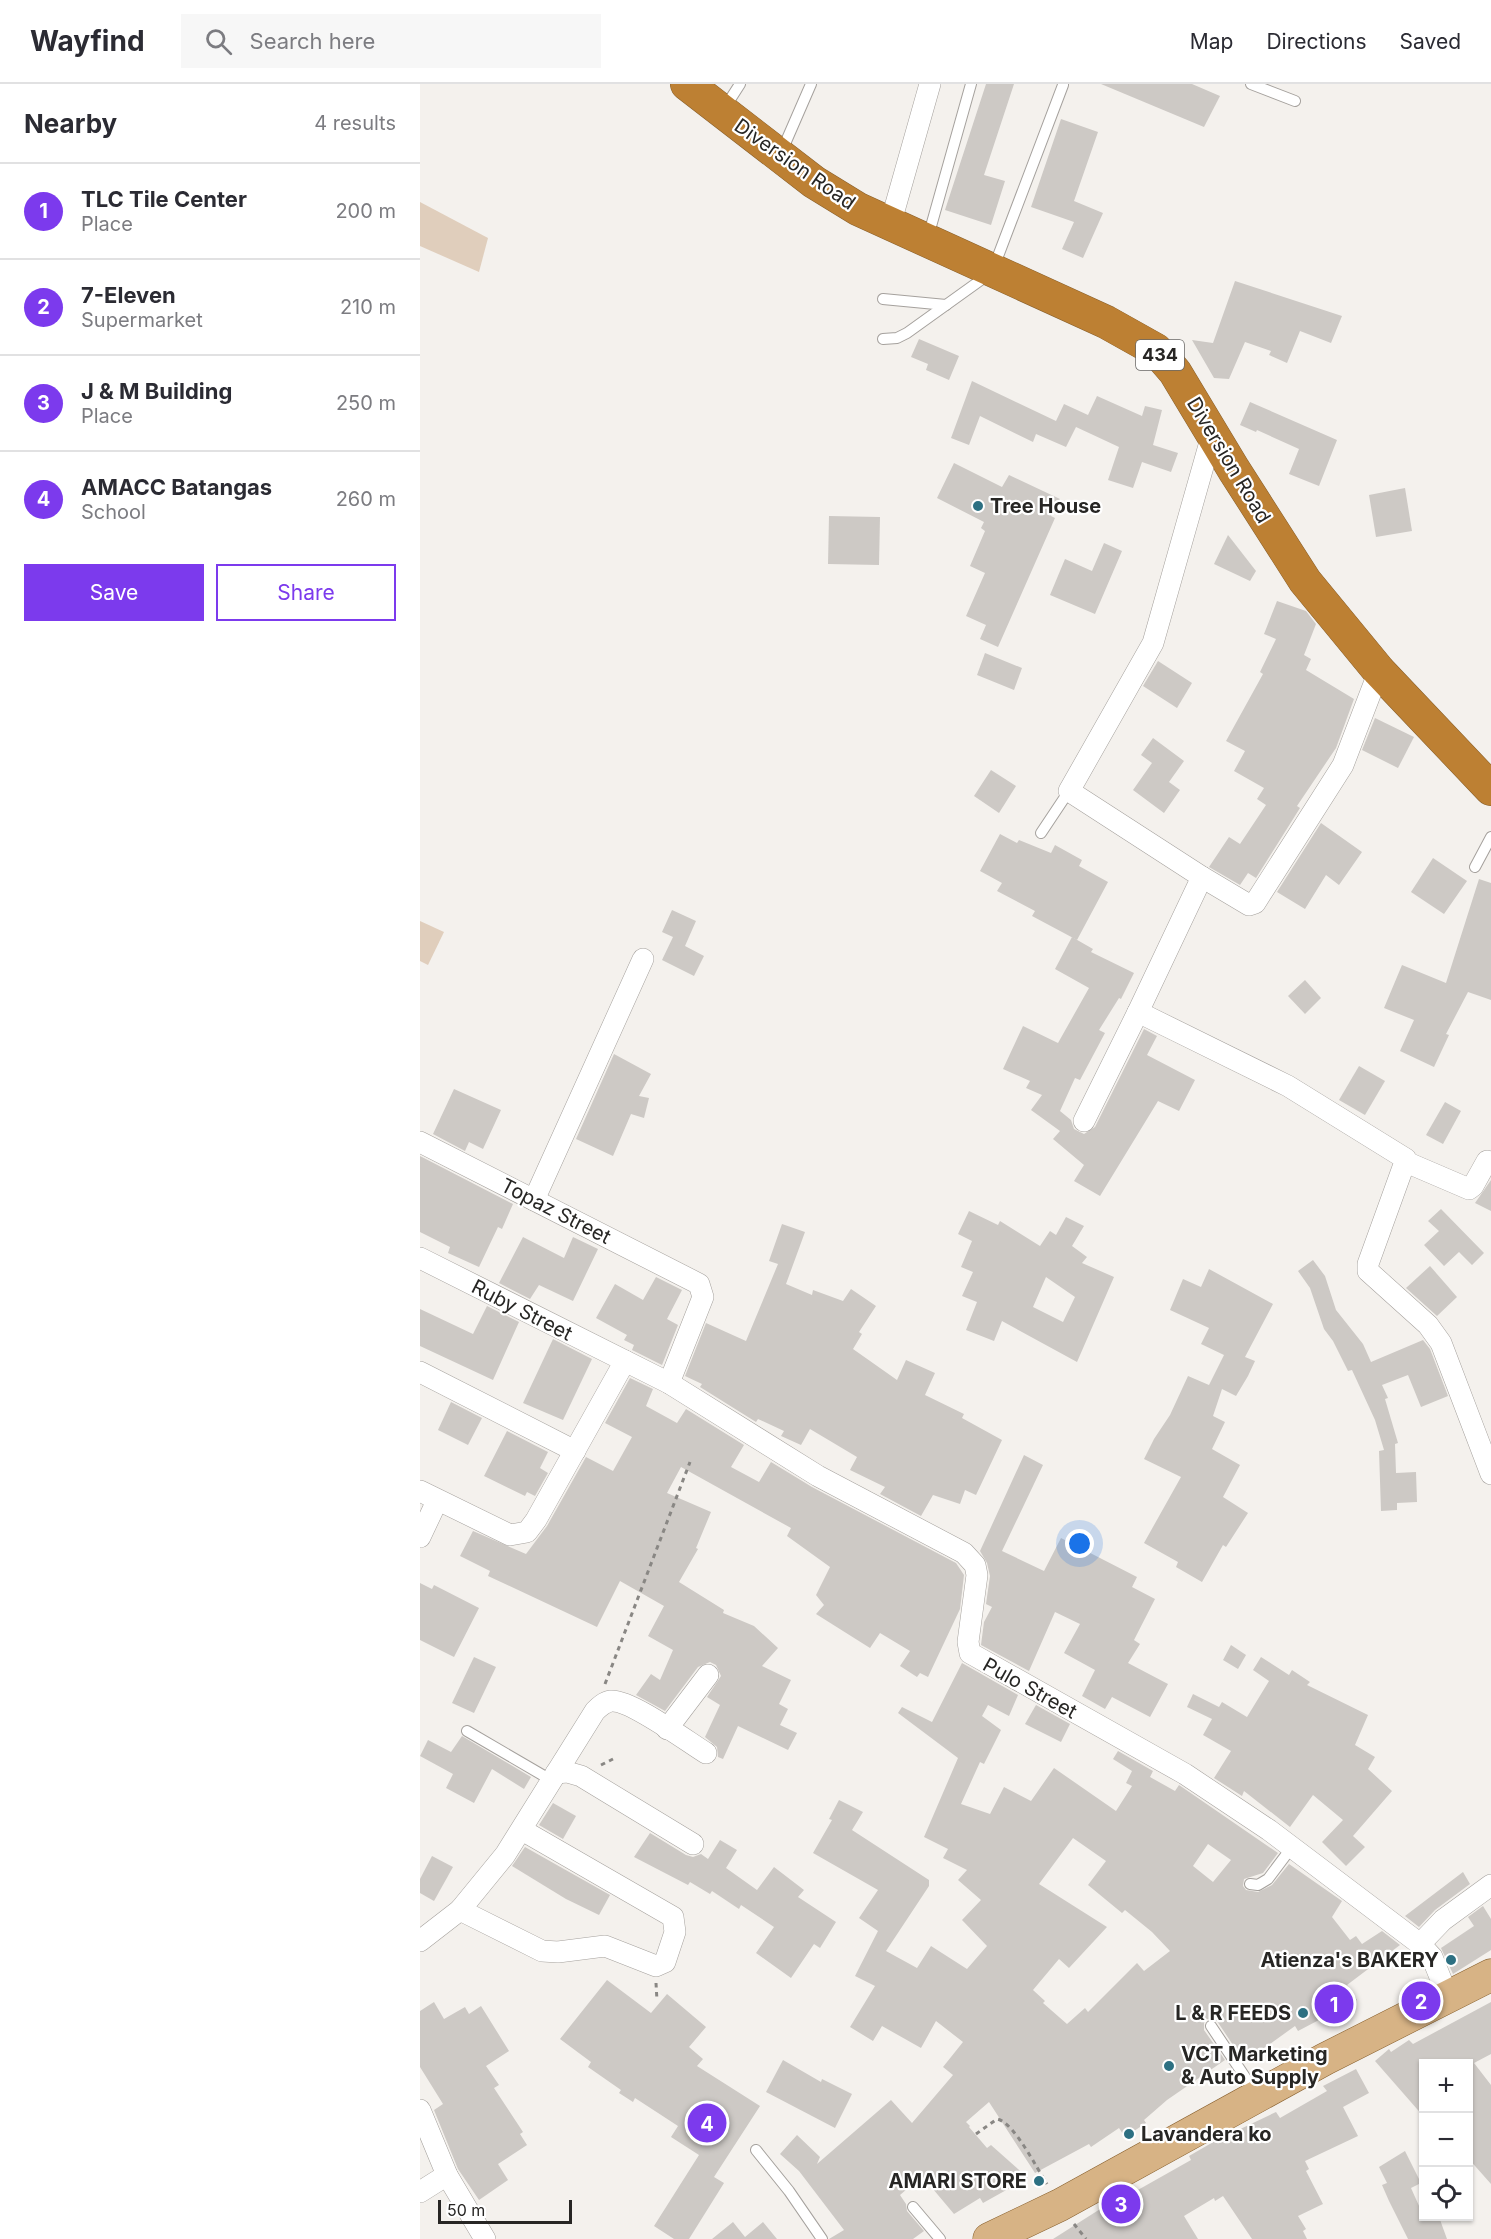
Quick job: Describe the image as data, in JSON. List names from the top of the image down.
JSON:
{
  "streets": {
    "highway": ["Diversion Road", "434"],
    "street": ["Topaz Street", "Ruby Street", "Pulo Street"]
  },
  "crossings": [
    ["Topaz Street", "Pulo Street"],
    ["Ruby Street", "Pulo Street"]
  ],
  "places": [
    "Tree House",
    "Atienza's BAKERY",
    "L & R FEEDS",
    "VCT Marketing & Auto Supply",
    "Lavandera ko",
    "AMARI STORE"
  ],
  "scale_bar": "50 m",
  "page": {
    "header": "Wayfind",
    "search": "Search here",
    "nav": ["Map", "Directions", "Saved"],
    "heading": ["Nearby", "4 results"],
    "list": [
      {
        "mark": "1",
        "name": "TLC Tile Center",
        "note": "Place",
        "value": "200 m"
      },
      {
        "mark": "2",
        "name": "7-Eleven",
        "note": "Supermarket",
        "value": "210 m"
      },
      {
        "mark": "3",
        "name": "J & M Building",
        "note": "Place",
        "value": "250 m"
      },
      {
        "mark": "4",
        "name": "AMACC Batangas",
        "note": "School",
        "value": "260 m"
      }
    ],
    "buttons": ["Save", "Share"],
    "pins": [
      "2",
      "1",
      "4",
      "3"
    ],
    "map_buttons": ["+", "−"],
    "scale": "50 m"
  }
}
